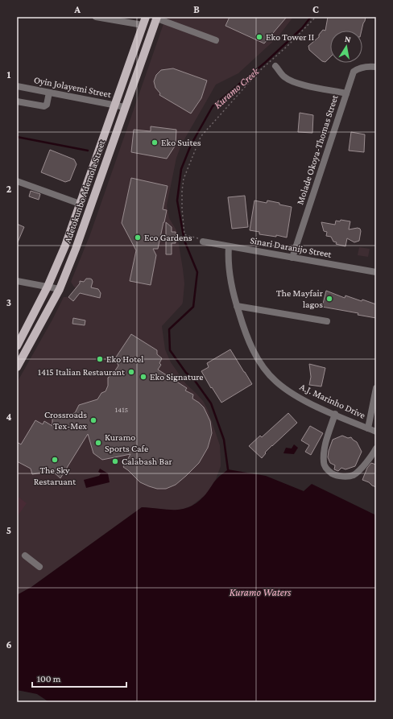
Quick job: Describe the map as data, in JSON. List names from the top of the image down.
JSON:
{
  "streets": {
    "main road": ["Adetokunbo Ademola Street"],
    "street": [
      "Oyin Jolayemi Street",
      "Molade Okoya-Thomas Street",
      "Sinari Daranijo Street",
      "A.J. Marinho Drive"
    ]
  },
  "crossings": [
    ["Oyin Jolayemi Street", "Adetokunbo Ademola Street"],
    ["Molade Okoya-Thomas Street", "Sinari Daranijo Street"],
    ["Sinari Daranijo Street", "A.J. Marinho Drive"]
  ],
  "water": ["Kuramo Creek", "Kuramo Waters"],
  "places": [
    "Eko Tower II",
    "Eko Suites",
    "Eco Gardens",
    "The Mayfair lagos",
    "Eko Hotel",
    "1415 Italian Restaurant",
    "Eko Signature",
    "Crossroads Tex-Mex",
    "Kuramo Sports Cafe",
    "The Sky Restaruant",
    "Calabash Bar"
  ],
  "house_numbers": ["1415"],
  "scale_bar": "100 m",
  "north": "top",
  "grid": {
    "columns": ["A", "B", "C"],
    "rows": [
      "1",
      "2",
      "3",
      "4",
      "5",
      "6"
    ]
  }
}
